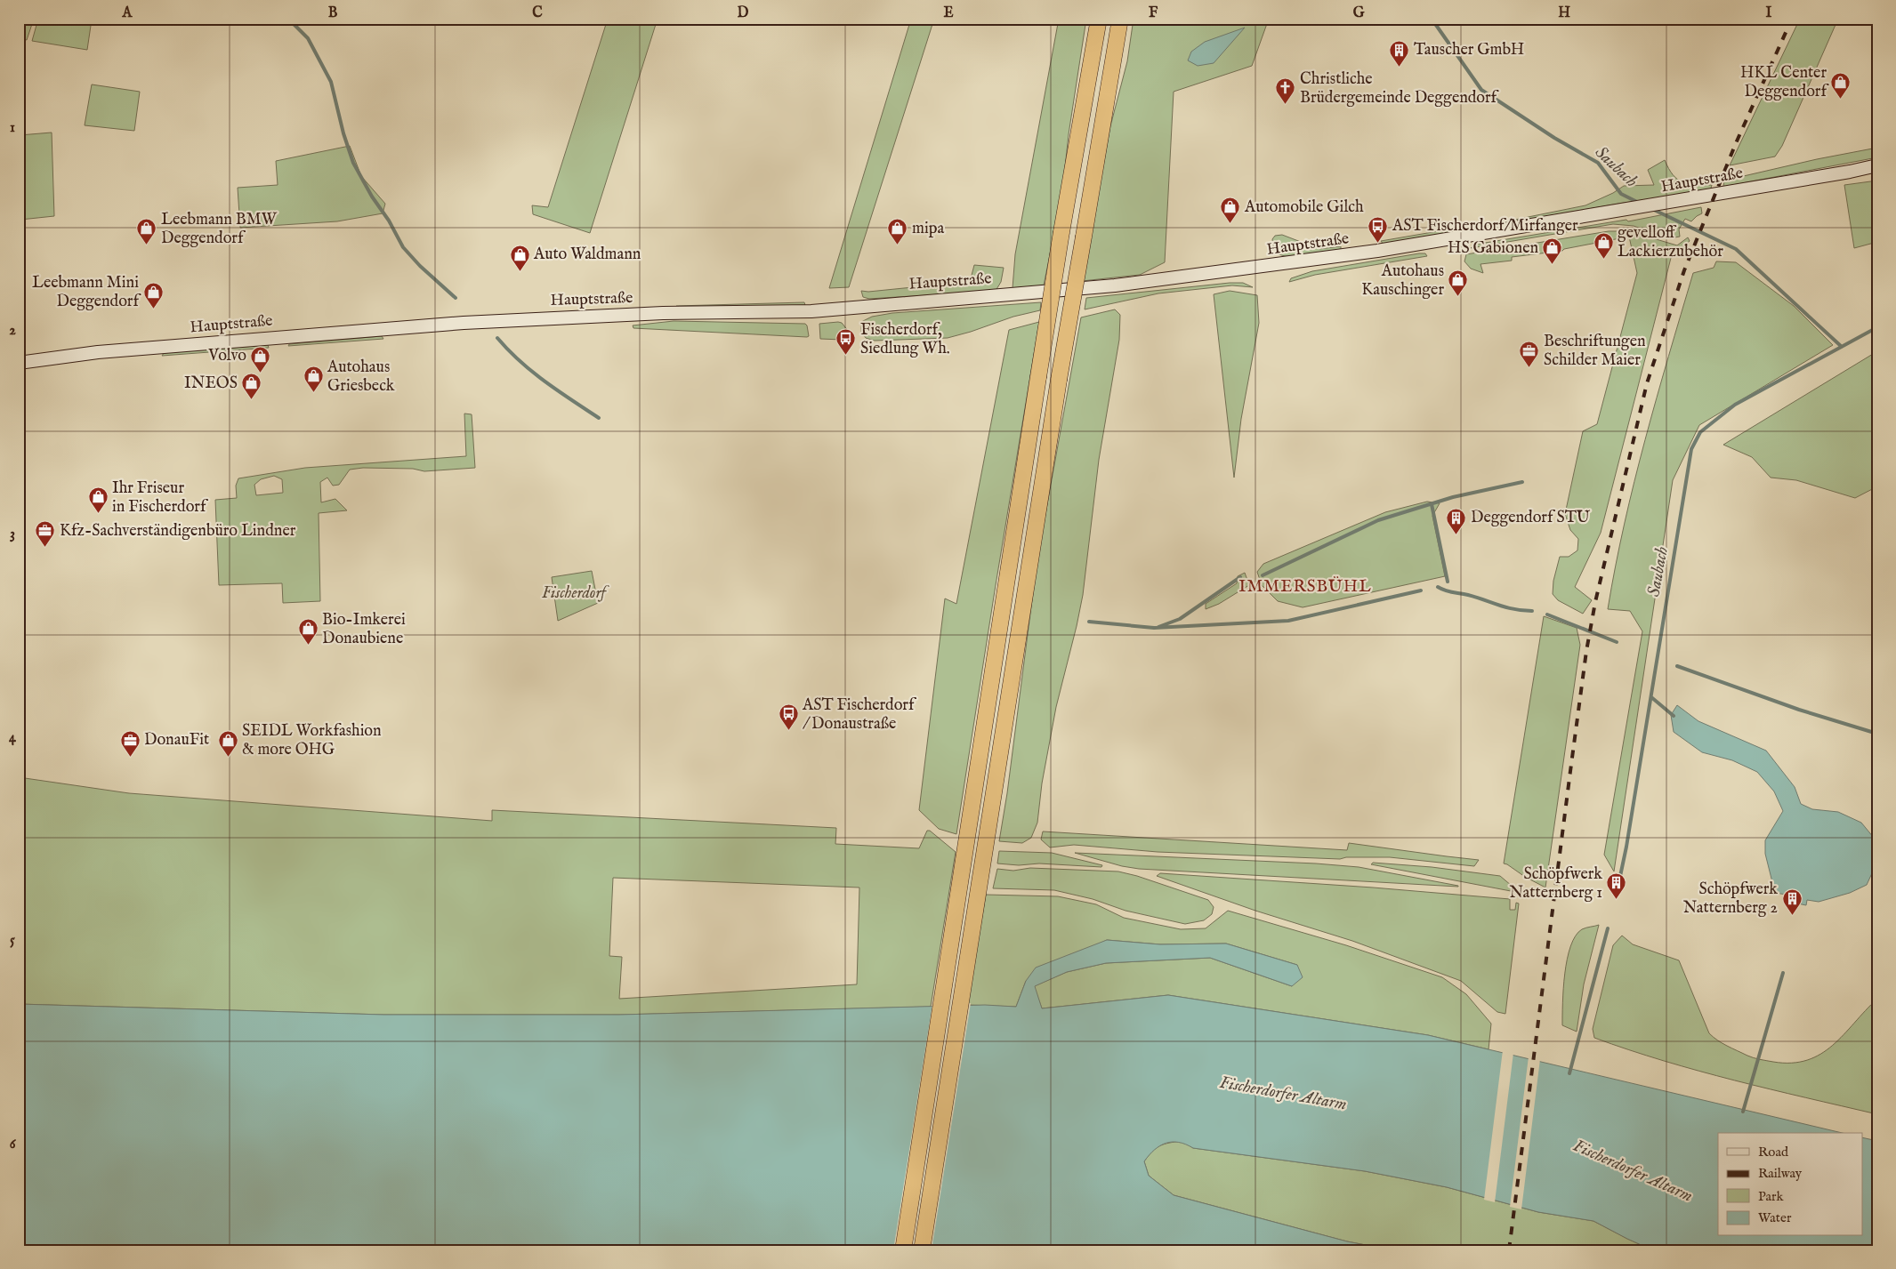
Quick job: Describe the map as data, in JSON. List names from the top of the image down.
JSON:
{
  "streets": {
    "main road": ["Hauptstraße"]
  },
  "districts": ["IMMERSBÜHL"],
  "water": ["Saubach", "Fischerdorfer Altarm"],
  "parks": ["Fischerdorf"],
  "places": {
    "building": [
      "Tauscher GmbH",
      "Deggendorf STU",
      "Schöpfwerk Natternberg 1",
      "Schöpfwerk Natternberg 2"
    ],
    "shop": [
      "HKL Center Deggendorf",
      "Automobile Gilch",
      "Leebmann BMW Deggendorf",
      "mipa",
      "gevelloff Lackierzubehör",
      "HS Gabionen",
      "Auto Waldmann",
      "Autohaus Kauschinger",
      "Leebmann Mini Deggendorf",
      "Volvo",
      "Autohaus Griesbeck",
      "INEOS",
      "Ihr Friseur in Fischerdorf",
      "Bio-Imkerei Donaubiene",
      "SEIDL Workfashion & more OHG"
    ],
    "church": ["Christliche Brüdergemeinde Deggendorf"],
    "bus stop": ["AST Fischerdorf/Mirfanger", "Fischerdorf, Siedlung Wh.", "AST Fischerdorf / Donaustraße"],
    "office": ["Beschriftungen Schilder Maier", "Kfz-Sachverständigenbüro Lindner", "DonauFit"]
  },
  "legend": [
    "Road",
    "Railway",
    "Park",
    "Water"
  ],
  "grid": {
    "columns": [
      "A",
      "B",
      "C",
      "D",
      "E",
      "F",
      "G",
      "H",
      "I"
    ],
    "rows": [
      "1",
      "2",
      "3",
      "4",
      "5",
      "6"
    ]
  }
}
